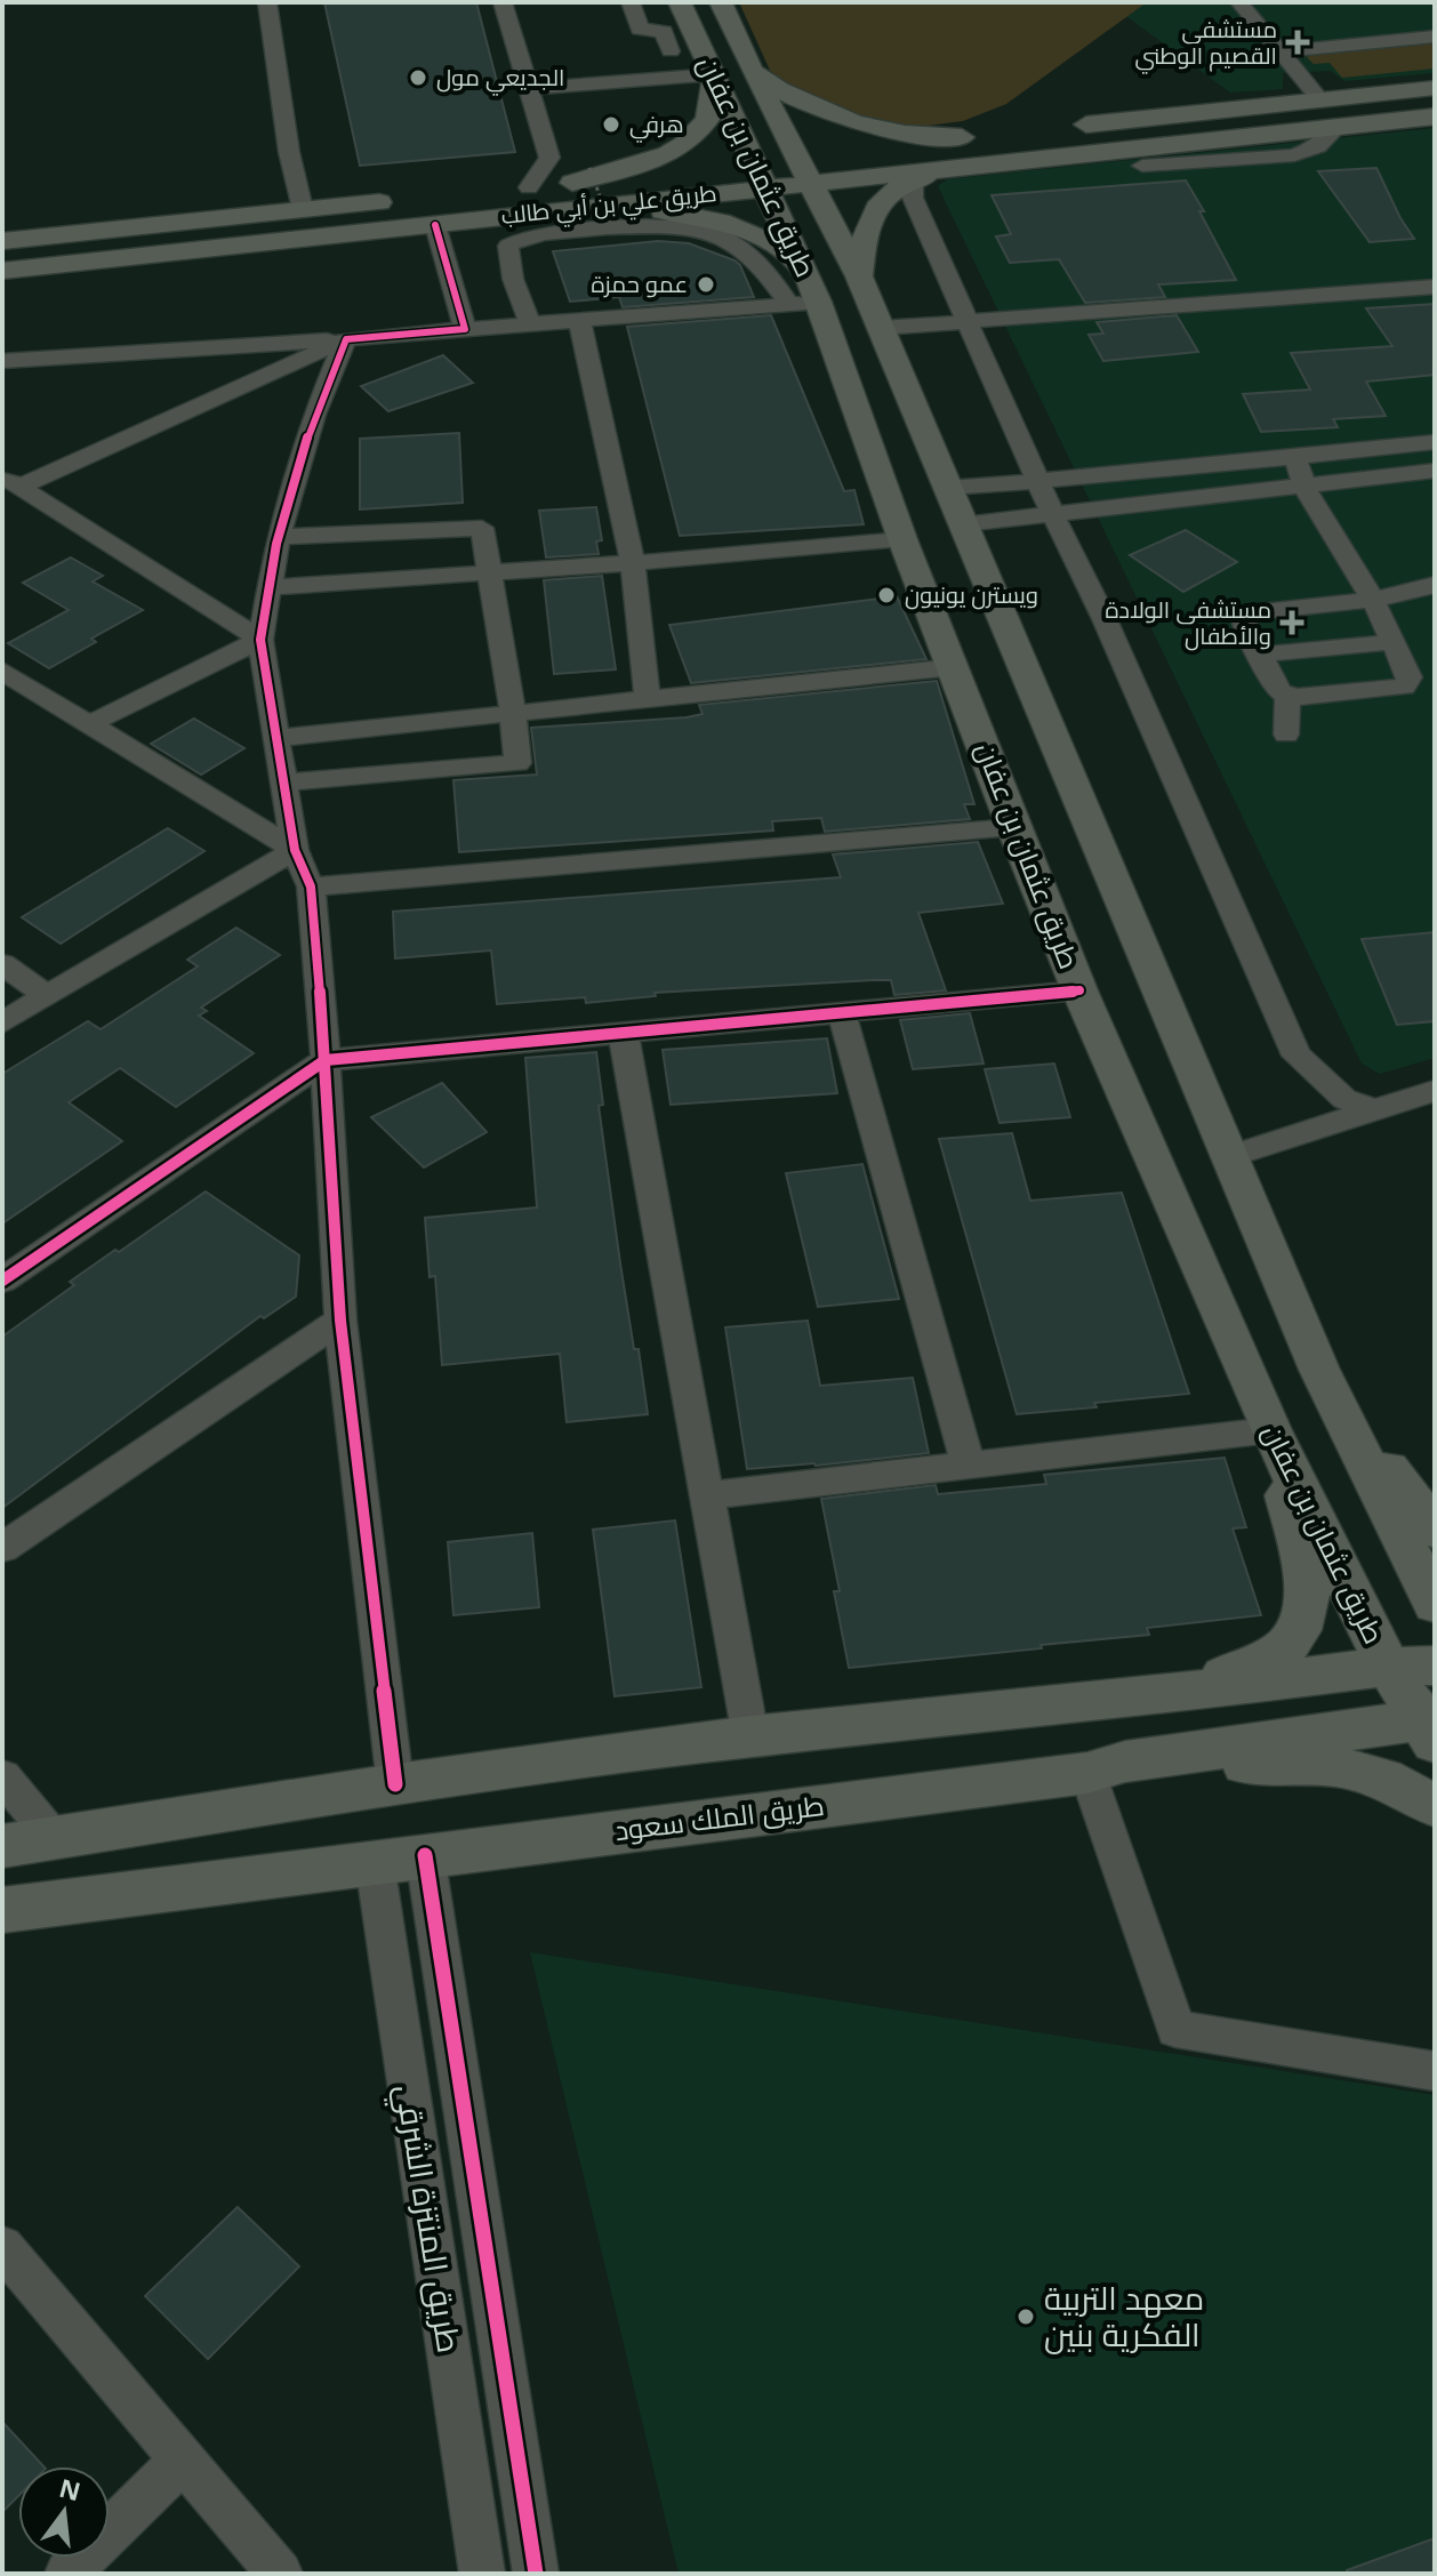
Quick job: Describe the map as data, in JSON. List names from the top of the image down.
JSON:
{
  "streets": {
    "main road": ["طريق عثمان بن عفان", "طريق علي بن أبي طالب", "طريق الملك سعود"],
    "street": ["طريق المنتزة الشرقي"]
  },
  "crossings": [
    ["طريق عثمان بن عفان", "طريق علي بن أبي طالب"],
    ["طريق عثمان بن عفان", "طريق الملك سعود"],
    ["طريق الملك سعود", "طريق المنتزة الشرقي"]
  ],
  "places": {
    "health": ["مستشفي القصيم الوطني", "مستشفى الولادة والأطفال"],
    "other": [
      "الجديعي مول",
      "هرفي",
      "عمو حمزة",
      "ويسترن يونيون",
      "معهد التربية الفكرية بنين"
    ]
  },
  "north": "top"
}
